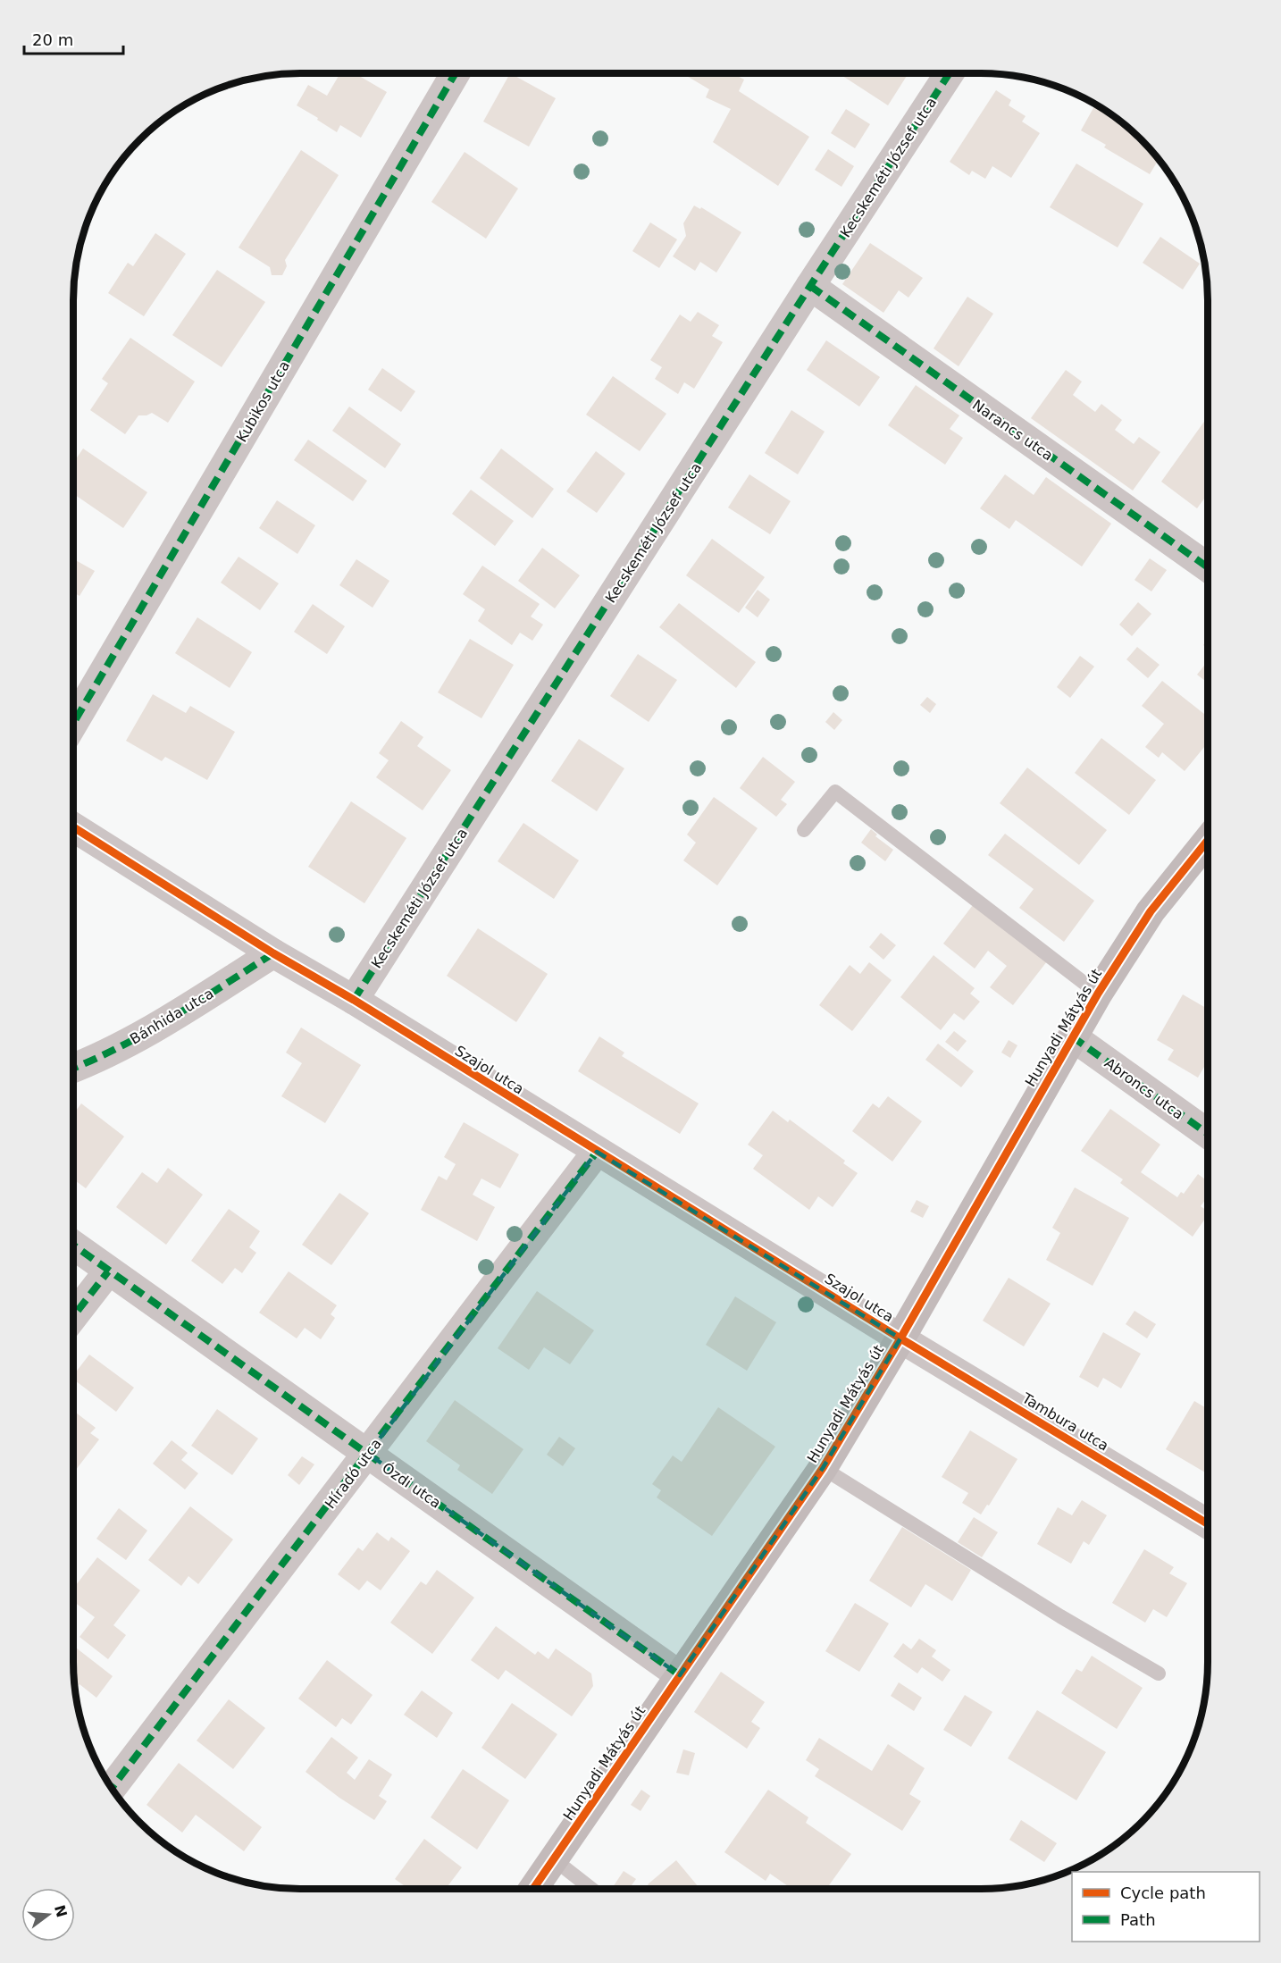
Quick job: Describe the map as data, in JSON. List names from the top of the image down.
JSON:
{
  "streets": {
    "street": [
      "Kecskeméti József utca",
      "Kubikos utca",
      "Narancs utca",
      "Bánhida utca",
      "Hunyadi Mátyás út",
      "Szajol utca",
      "Abroncs utca",
      "Tambura utca",
      "Híradó utca",
      "Ózdi utca"
    ]
  },
  "crossings": [
    ["Kecskeméti József utca", "Narancs utca"],
    ["Kecskeméti József utca", "Szajol utca"],
    ["Bánhida utca", "Szajol utca"],
    ["Hunyadi Mátyás út", "Szajol utca"],
    ["Hunyadi Mátyás út", "Abroncs utca"],
    ["Hunyadi Mátyás út", "Tambura utca"],
    ["Hunyadi Mátyás út", "Ózdi utca"],
    ["Szajol utca", "Tambura utca"],
    ["Szajol utca", "Híradó utca"],
    ["Híradó utca", "Ózdi utca"]
  ],
  "legend": ["Cycle path", "Path"],
  "scale_bar": "20 m",
  "north": "right"
}
